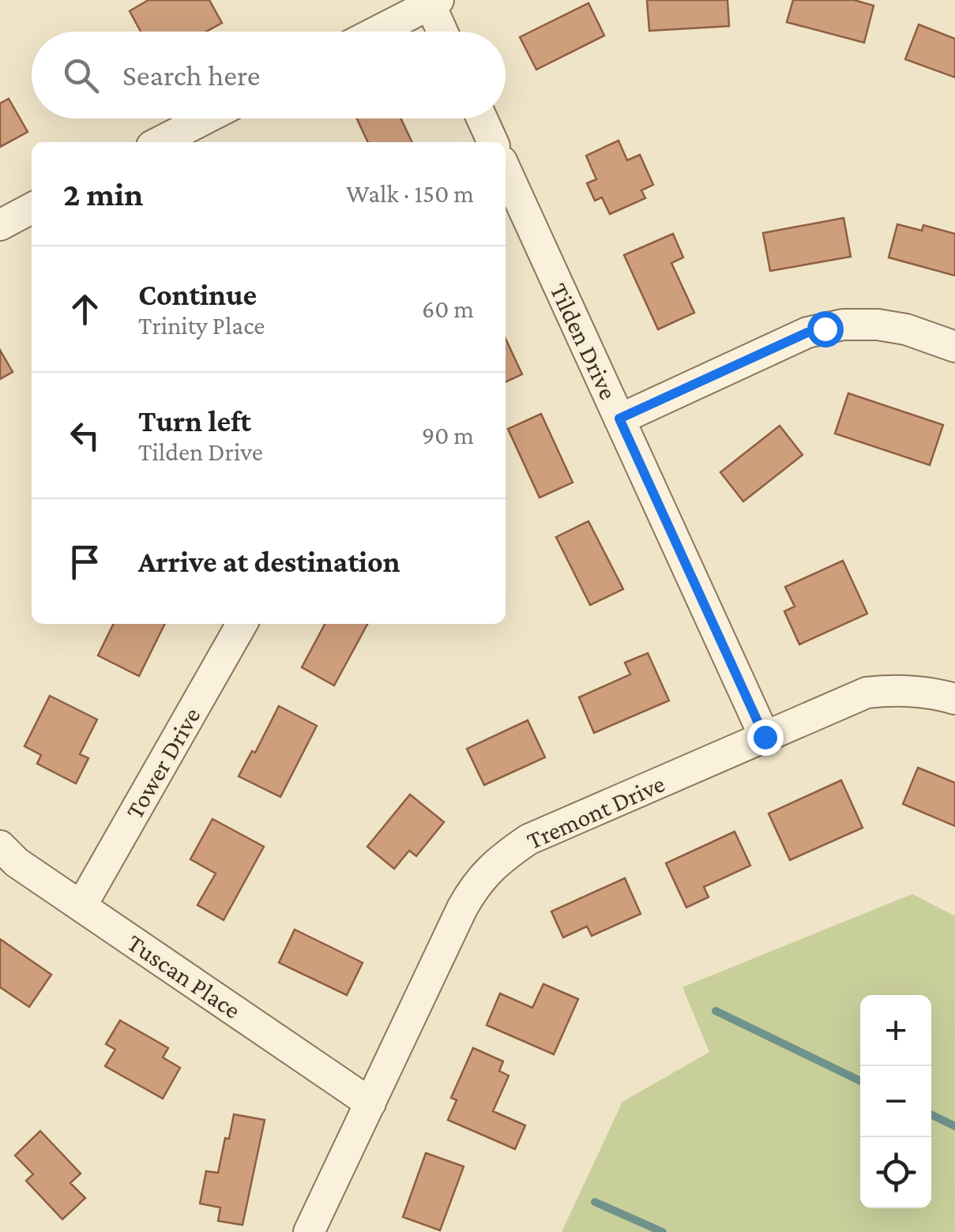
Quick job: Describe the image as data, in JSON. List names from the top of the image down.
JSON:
{
  "streets": {
    "street": [
      "Tilden Drive",
      "Tower Drive",
      "Tremont Drive",
      "Tuscan Place"
    ]
  },
  "crossings": [
    ["Tilden Drive", "Tremont Drive"],
    ["Tower Drive", "Tuscan Place"],
    ["Tremont Drive", "Tuscan Place"]
  ],
  "page": {
    "search": "Search here",
    "heading": ["2 min", "Walk · 150 m"],
    "list": [
      ["Continue", "Trinity Place", "60 m"],
      ["Turn left", "Tilden Drive", "90 m"],
      "Arrive at destination"
    ],
    "map_buttons": ["+", "−"]
  }
}
